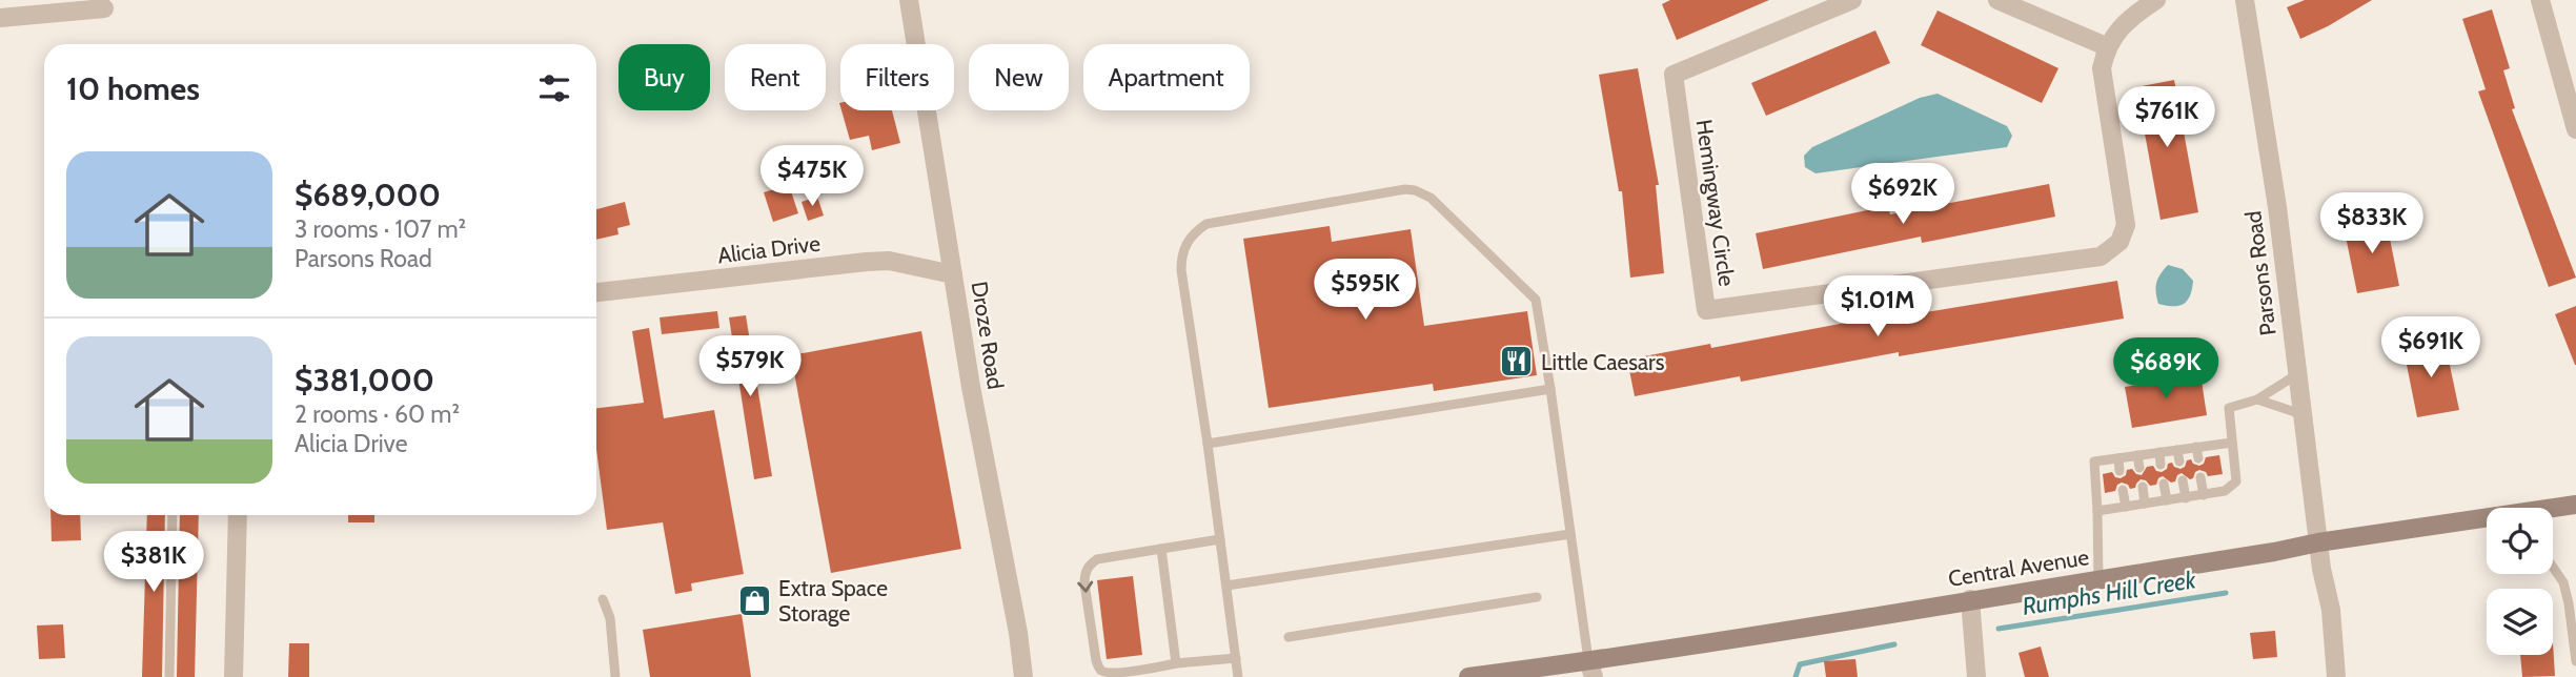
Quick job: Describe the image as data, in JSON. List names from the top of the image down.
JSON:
{
  "streets": {
    "street": [
      "Hemingway Circle",
      "Alicia Drive",
      "Parsons Road",
      "Droze Road",
      "Central Avenue"
    ]
  },
  "crossings": [
    ["Alicia Drive", "Droze Road"],
    ["Parsons Road", "Central Avenue"]
  ],
  "water": ["Rumphs Hill Creek"],
  "places": {
    "restaurant": ["Little Caesars"],
    "shop": ["Extra Space Storage"]
  },
  "page": {
    "chip": [
      "Buy",
      "Rent",
      "Filters",
      "New",
      "Apartment"
    ],
    "heading": "10 homes",
    "price": [
      "$761K",
      "$475K",
      "$692K",
      "$833K",
      "$595K",
      "$1.01M",
      "$691K",
      "$579K",
      "$689K",
      "$381K"
    ],
    "list": [
      {
        "name": "$689,000",
        "note": "3 rooms · 107 m² · Parsons Road"
      },
      {
        "name": "$381,000",
        "note": "2 rooms · 60 m² · Alicia Drive"
      }
    ]
  }
}
